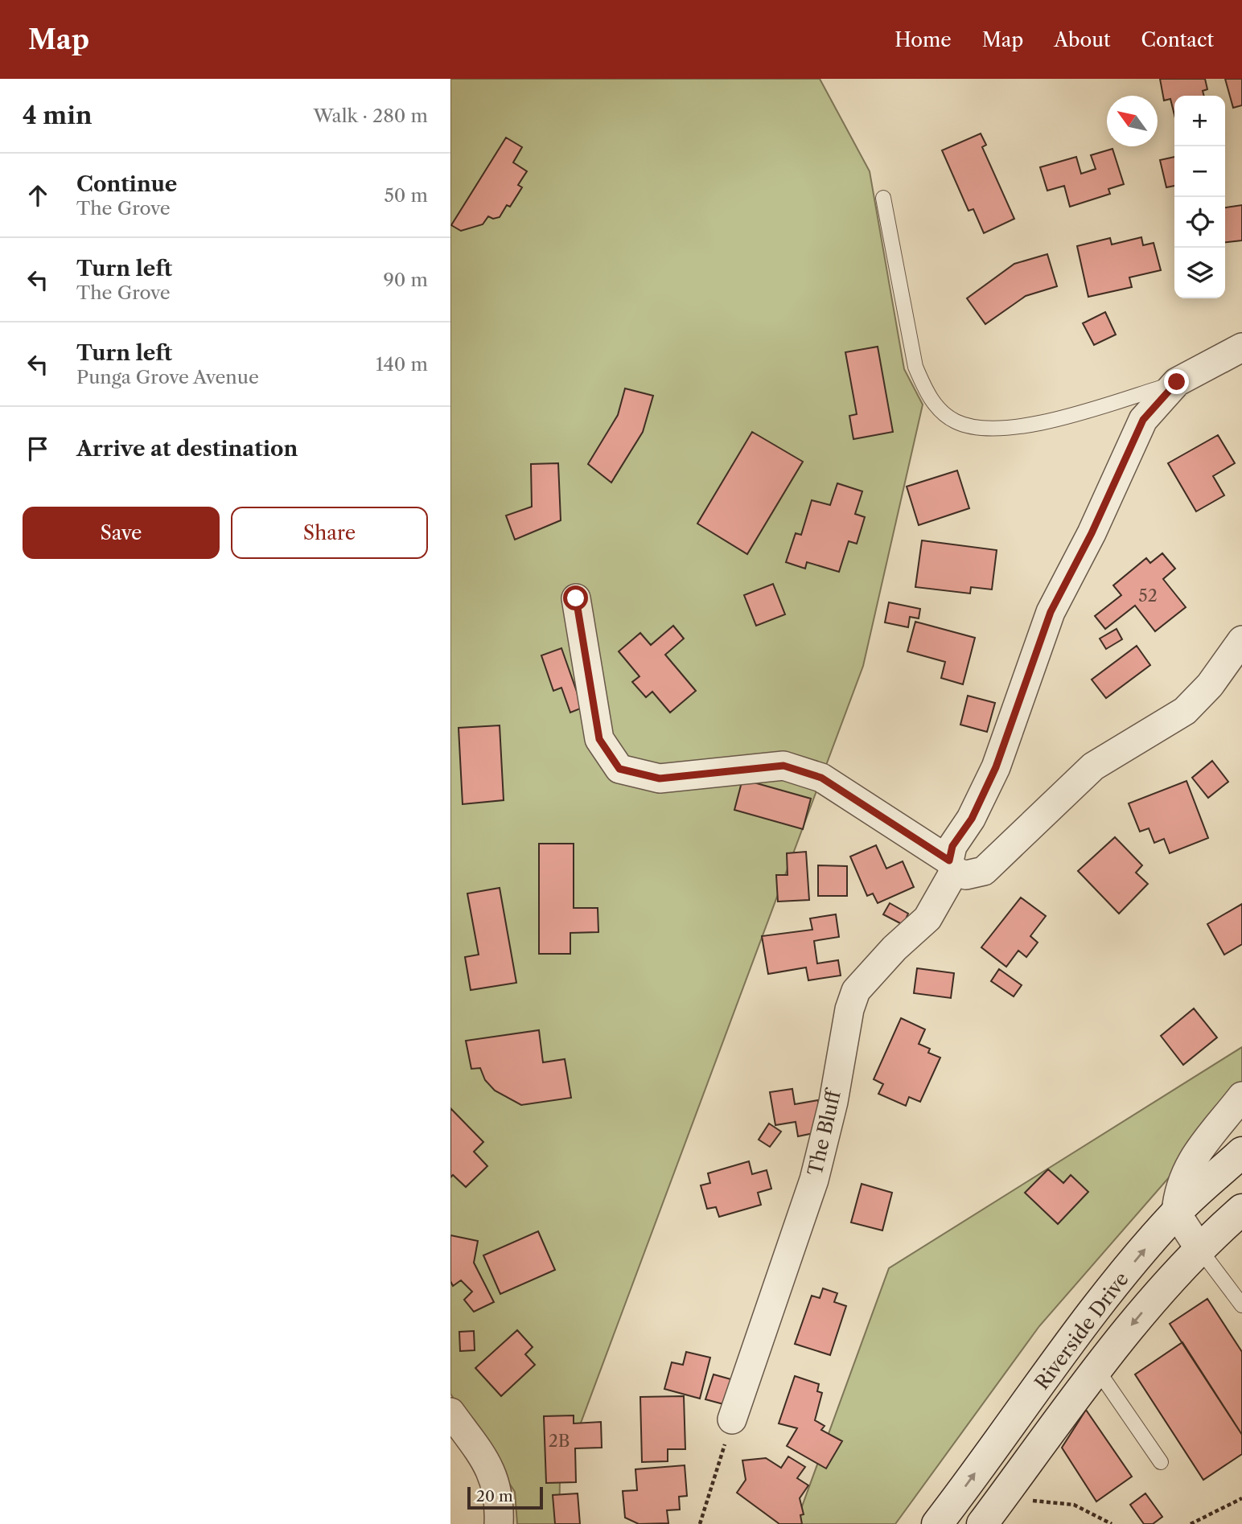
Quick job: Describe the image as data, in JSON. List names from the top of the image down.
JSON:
{
  "streets": {
    "main road": ["Riverside Drive"],
    "street": ["The Bluff"]
  },
  "house_numbers": ["52", "2B"],
  "scale_bar": "20 m",
  "north": "top left",
  "page": {
    "header": "Map",
    "nav": [
      "Home",
      "Map",
      "About",
      "Contact"
    ],
    "heading": ["4 min", "Walk · 280 m"],
    "map_buttons": ["+", "−"],
    "list": [
      ["Continue", "The Grove", "50 m"],
      ["Turn left", "The Grove", "90 m"],
      ["Turn left", "Punga Grove Avenue", "140 m"],
      "Arrive at destination"
    ],
    "buttons": ["Save", "Share"],
    "scale": "20 m"
  }
}
